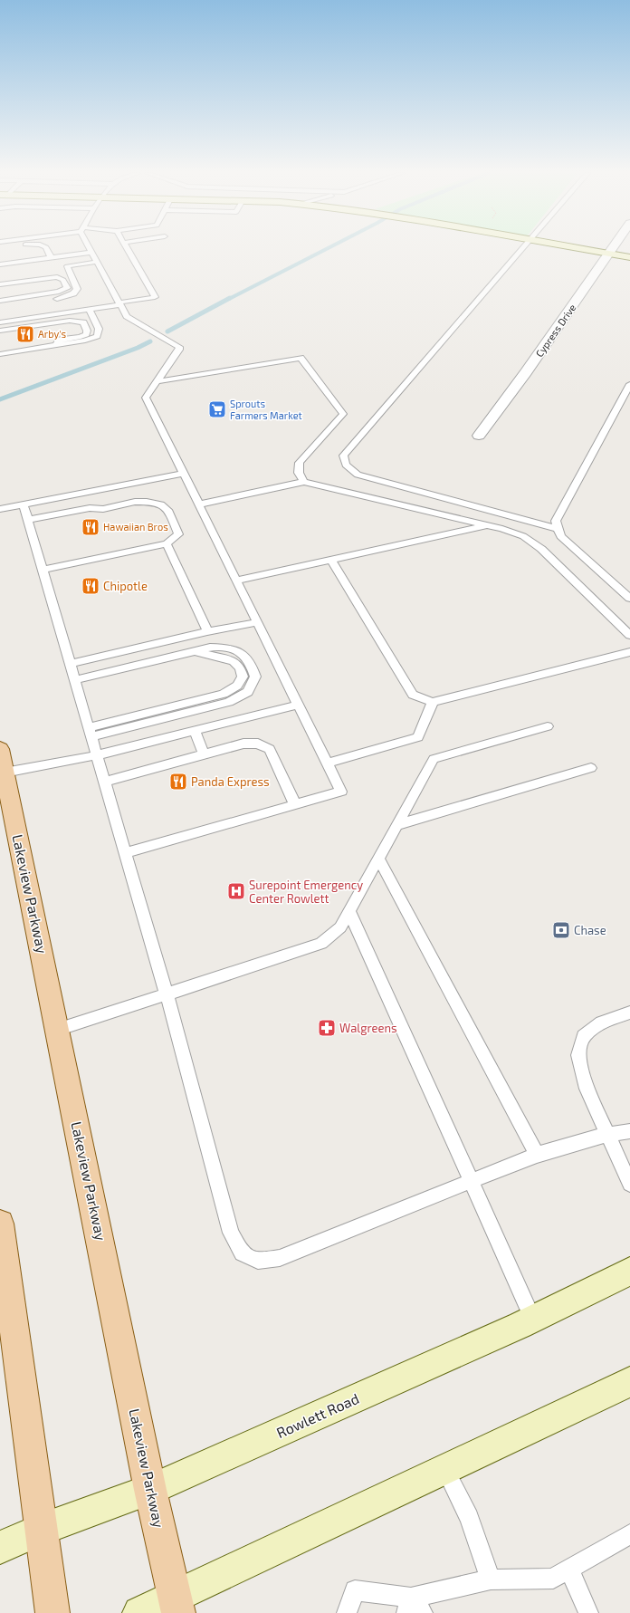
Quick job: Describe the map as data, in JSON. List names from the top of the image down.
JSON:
{
  "streets": {
    "main road": ["Lakeview Parkway"],
    "street": ["Cypress Drive", "Rowlett Road"]
  },
  "crossings": [
    ["Lakeview Parkway", "Rowlett Road"]
  ],
  "places": {
    "restaurant": [
      "Arby's",
      "Hawaiian Bros",
      "Chipotle",
      "Panda Express"
    ],
    "supermarket": ["Sprouts Farmers Market"],
    "hospital": ["Surepoint Emergency Center Rowlett"],
    "bank": ["Chase"],
    "pharmacy": ["Walgreens"]
  }
}
